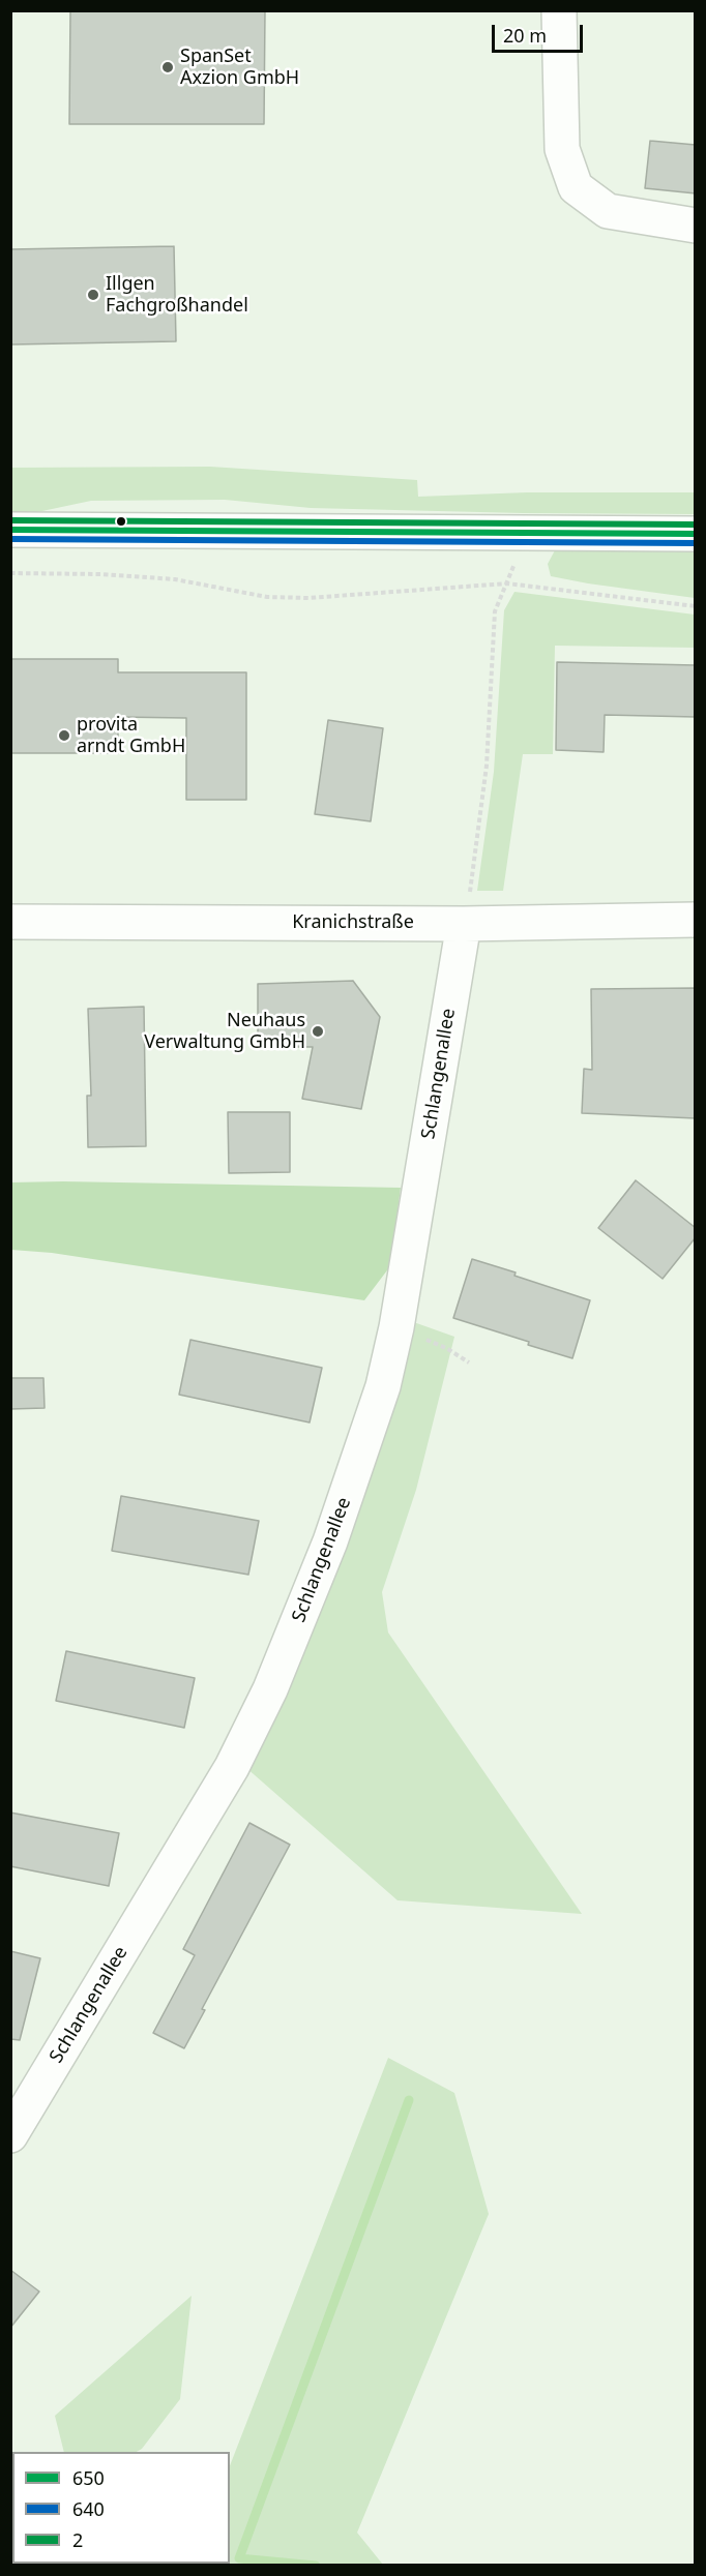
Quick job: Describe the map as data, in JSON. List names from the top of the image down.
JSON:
{
  "streets": {
    "street": ["Kranichstraße", "Schlangenallee"]
  },
  "crossings": [
    ["Kranichstraße", "Schlangenallee"]
  ],
  "places": [
    "SpanSet Axzion GmbH",
    "Illgen Fachgroßhandel",
    "provita arndt GmbH",
    "Neuhaus Verwaltung GmbH"
  ],
  "lines": ["transit line 2", "transit line 650", "transit line 640"],
  "legend": ["650", "640", "2"],
  "scale_bar": "20 m"
}
